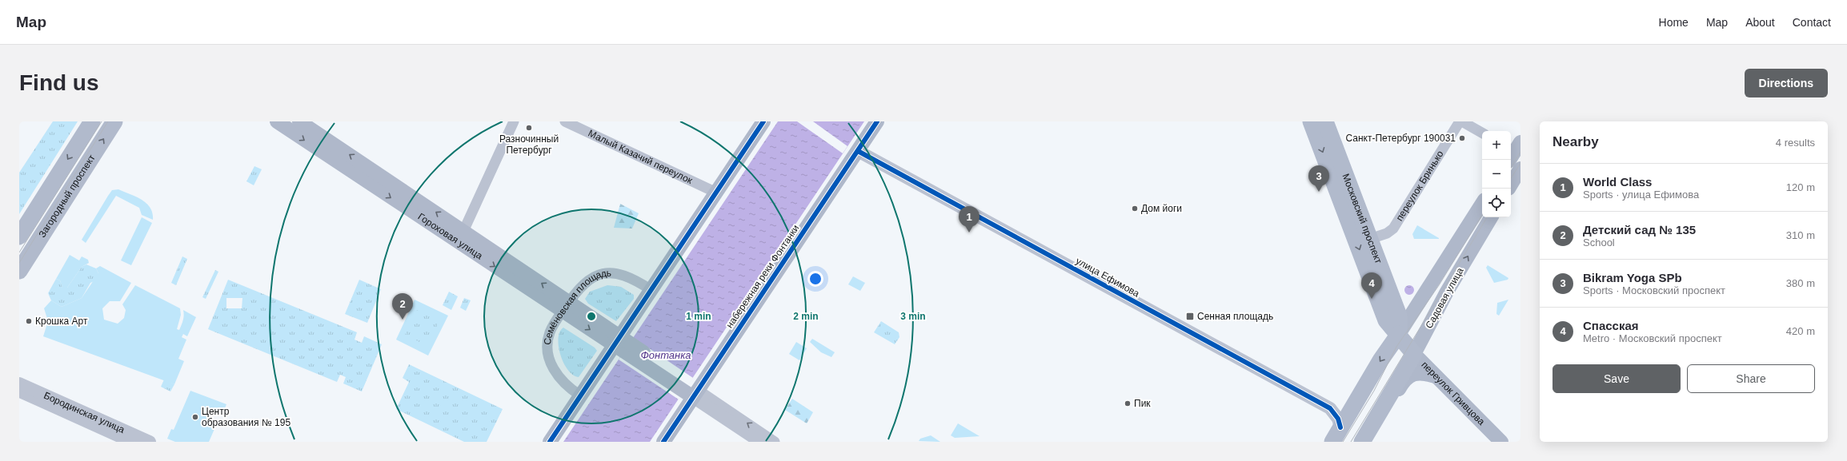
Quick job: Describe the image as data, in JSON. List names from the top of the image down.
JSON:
{
  "streets": {
    "main road": [
      "Загородный проспект",
      "Московский проспект",
      "Гороховая улица",
      "набережная реки Фонтанки",
      "Садовая улица",
      "переулок Гривцова"
    ],
    "street": [
      "Малый Казачий переулок",
      "переулок Бринько",
      "улица Ефимова",
      "Семёновская площадь",
      "Бородинская улица"
    ]
  },
  "crossings": [
    ["переулок Бринько", "Московский проспект"],
    ["Московский проспект", "Садовая улица"],
    ["Московский проспект", "переулок Гривцова"],
    ["Гороховая улица", "набережная реки Фонтанки"],
    ["Гороховая улица", "Семёновская площадь"],
    ["набережная реки Фонтанки", "улица Ефимова"],
    ["улица Ефимова", "Садовая улица"],
    ["Садовая улица", "переулок Гривцова"]
  ],
  "water": ["Фонтанка"],
  "places": {
    "other": [
      "Разночинный Петербург",
      "Санкт-Петербург 190031",
      "Дом йоги",
      "Крошка Арт",
      "Пик",
      "Центр образования № 195"
    ],
    "transit": ["Сенная площадь"]
  },
  "page": {
    "header": "Map",
    "nav": [
      "Home",
      "Map",
      "About",
      "Contact"
    ],
    "buttons": [
      "Directions",
      ["Save", "Share"]
    ],
    "title": "Find us",
    "heading": ["Nearby", "4 results"],
    "map_buttons": ["+", "−"],
    "list": [
      {
        "mark": "1",
        "name": "World Class",
        "note": "Sports · улица Ефимова",
        "value": "120 m"
      },
      {
        "mark": "2",
        "name": "Детский сад № 135",
        "note": "School",
        "value": "310 m"
      },
      {
        "mark": "3",
        "name": "Bikram Yoga SPb",
        "note": "Sports · Московский проспект",
        "value": "380 m"
      },
      {
        "mark": "4",
        "name": "Спасская",
        "note": "Metro · Московский проспект",
        "value": "420 m"
      }
    ],
    "pins": [
      "3",
      "1",
      "4",
      "2"
    ]
  },
  "rings": ["1 min", "2 min", "3 min"]
}
